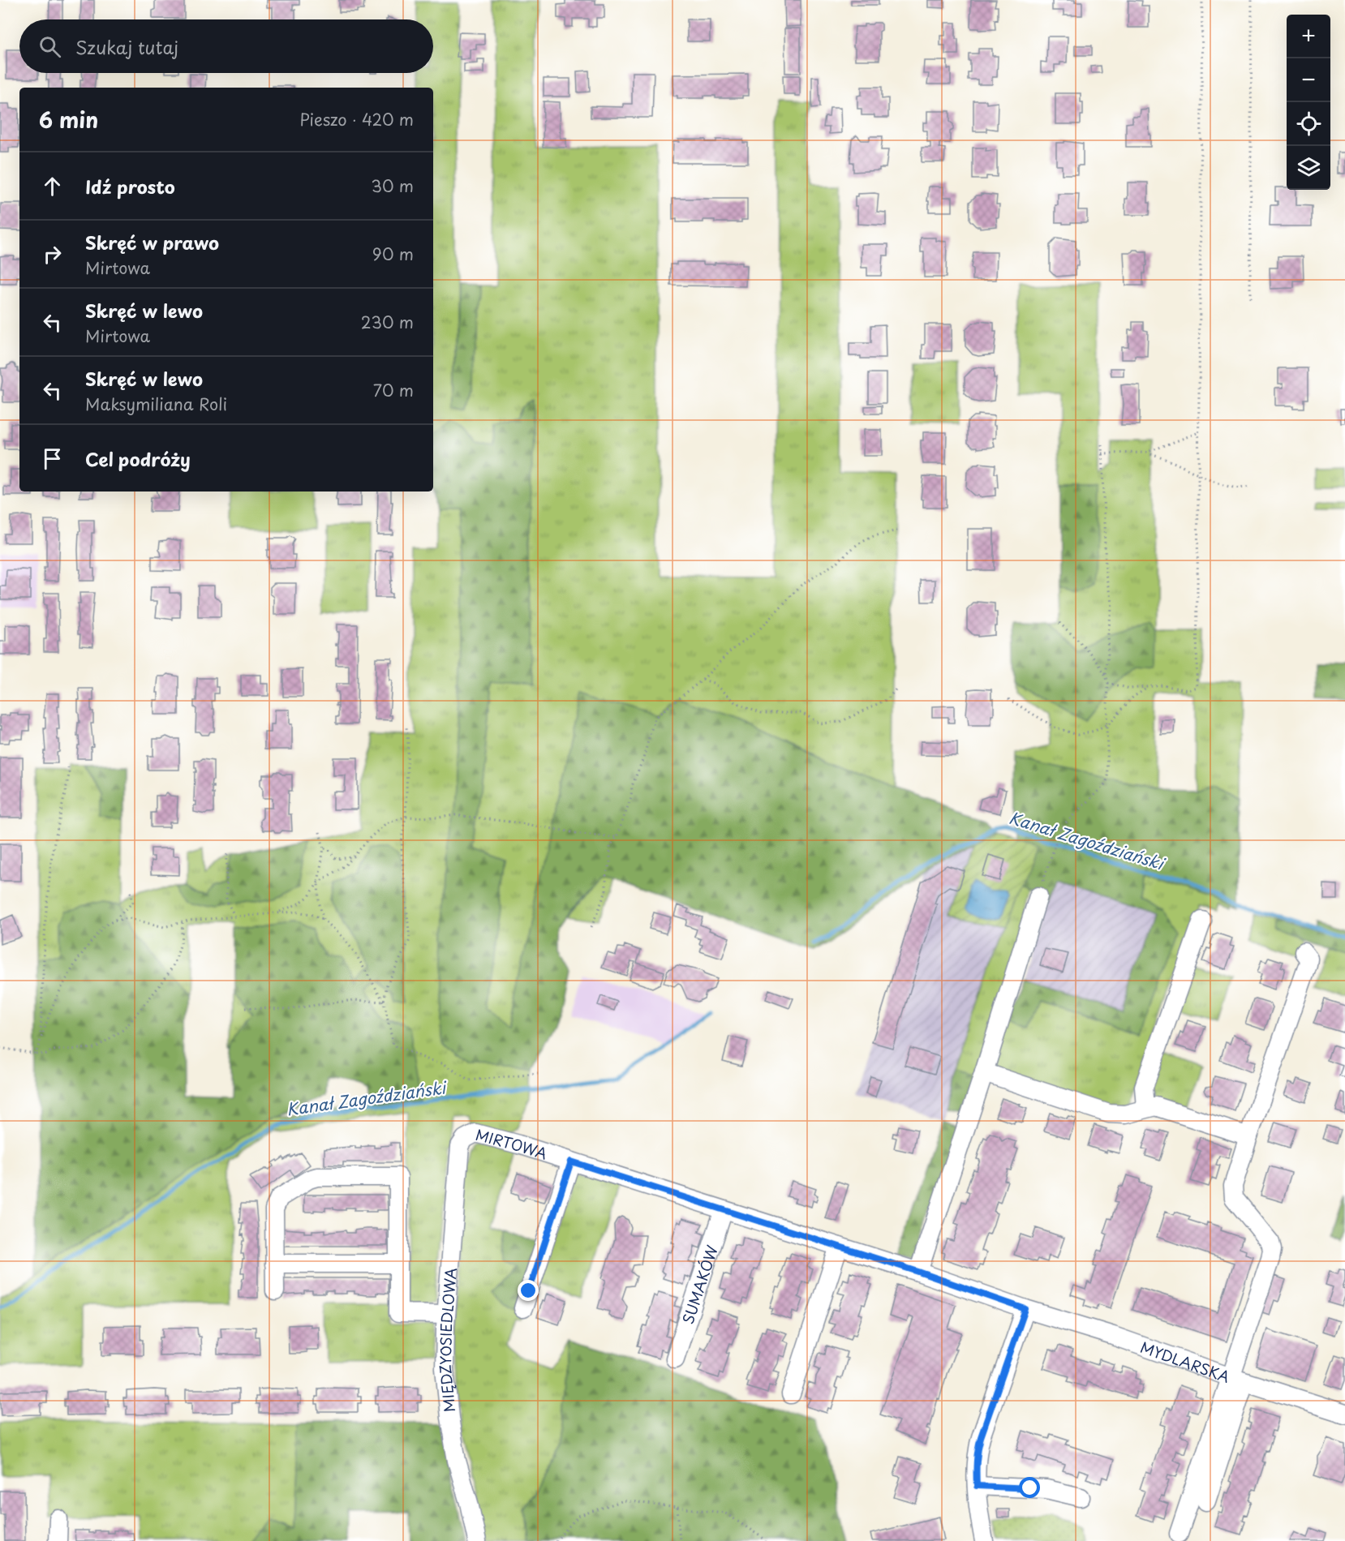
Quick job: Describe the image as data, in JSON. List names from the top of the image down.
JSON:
{
  "streets": {
    "street": [
      "MIRTOWA",
      "SUMAKÓW",
      "MIĘDZYOSIEDLOWA",
      "MYDLARSKA"
    ]
  },
  "crossings": [
    ["MIRTOWA", "SUMAKÓW"],
    ["MIRTOWA", "MIĘDZYOSIEDLOWA"],
    ["MIRTOWA", "MYDLARSKA"]
  ],
  "water": ["Kanał Zagoździański"],
  "page": {
    "map_buttons": ["+", "−"],
    "search": "Szukaj tutaj",
    "heading": ["6 min", "Pieszo · 420 m"],
    "list": [
      ["Idź prosto", "30 m"],
      ["Skręć w prawo", "Mirtowa", "90 m"],
      ["Skręć w lewo", "Mirtowa", "230 m"],
      ["Skręć w lewo", "Maksymiliana Roli", "70 m"],
      "Cel podróży"
    ]
  }
}
